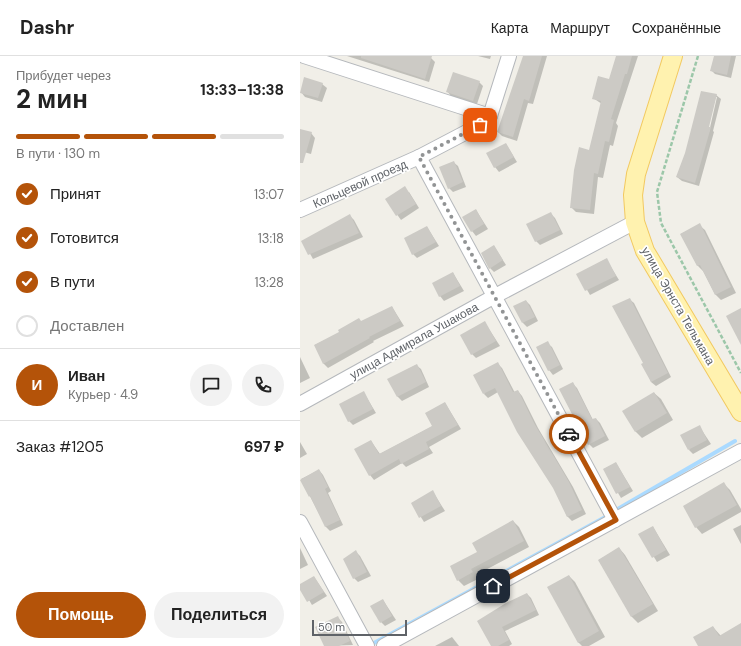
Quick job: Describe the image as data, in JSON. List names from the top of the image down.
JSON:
{
  "streets": {
    "main road": ["улица Эрнста Тельмана"],
    "street": ["Кольцевой проезд", "улица Адмирала Ушакова"]
  },
  "crossings": [
    ["улица Эрнста Тельмана", "улица Адмирала Ушакова"]
  ],
  "scale_bar": "50 m",
  "page": {
    "header": "Dashr",
    "nav": ["Карта", "Маршрут", "Сохранённые"],
    "heading": ["2 мин", "Прибудет через", "13:33–13:38"],
    "panel": [
      "Иван",
      "Курьер · 4.9",
      "Заказ #1205",
      "697 ₽"
    ],
    "bar": "В пути · 130 m",
    "list": [
      ["Принят", "13:07"],
      ["Готовится", "13:18"],
      ["В пути", "13:28"],
      "Доставлен"
    ],
    "round": "И",
    "buttons": ["Помощь", "Поделиться"],
    "scale": "50 m"
  }
}
